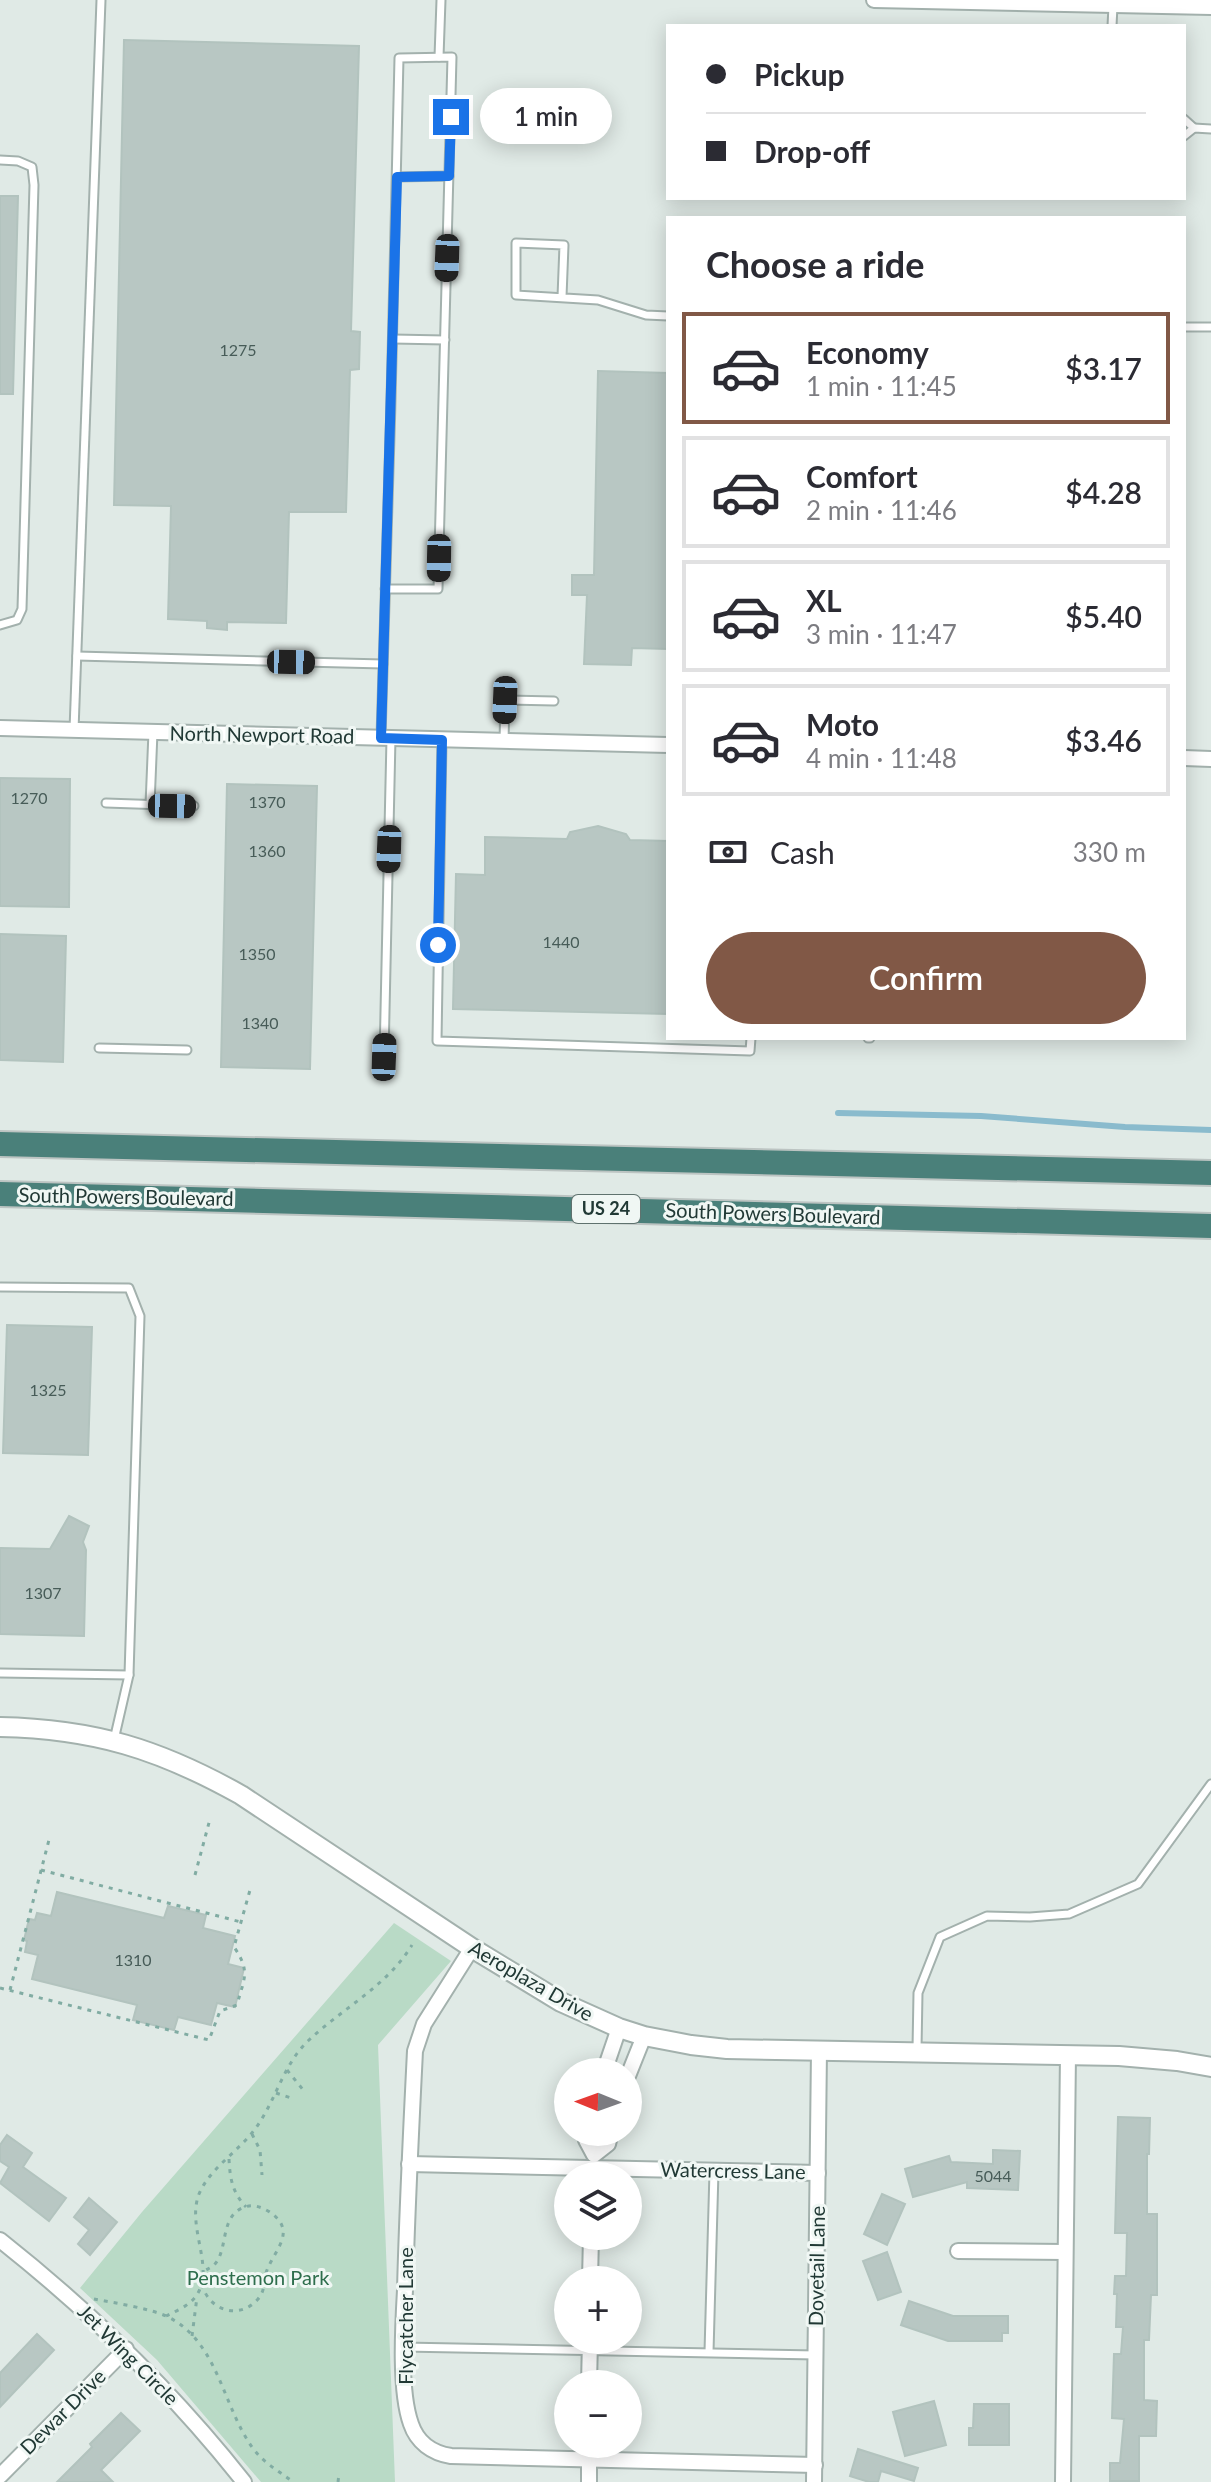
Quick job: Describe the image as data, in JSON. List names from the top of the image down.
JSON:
{
  "streets": {
    "highway": ["South Powers Boulevard", "US 24"],
    "street": [
      "North Newport Road",
      "Aeroplaza Drive",
      "Watercress Lane",
      "Dovetail Lane",
      "Flycatcher Lane",
      "Jet Wing Circle",
      "Dewar Drive"
    ]
  },
  "crossings": [
    ["Aeroplaza Drive", "Dovetail Lane"],
    ["Aeroplaza Drive", "Flycatcher Lane"],
    ["Watercress Lane", "Dovetail Lane"],
    ["Watercress Lane", "Flycatcher Lane"],
    ["Dovetail Lane", "Flycatcher Lane"],
    ["Jet Wing Circle", "Dewar Drive"]
  ],
  "parks": ["Penstemon Park"],
  "house_numbers": [
    "1275",
    "1270",
    "1370",
    "1360",
    "1440",
    "1350",
    "1340",
    "1325",
    "1307",
    "1310",
    "5044"
  ],
  "north": "left",
  "page": {
    "banner": ["Pickup", "Drop-off"],
    "bubble": "1 min",
    "heading": "Choose a ride",
    "list": [
      {
        "name": "Economy",
        "note": "1 min · 11:45",
        "value": "$3.17"
      },
      {
        "name": "Comfort",
        "note": "2 min · 11:46",
        "value": "$4.28"
      },
      {
        "name": "XL",
        "note": "3 min · 11:47",
        "value": "$5.40"
      },
      {
        "name": "Moto",
        "note": "4 min · 11:48",
        "value": "$3.46"
      }
    ],
    "pay": ["Cash", "330 m"],
    "buttons": "Confirm",
    "map_buttons": ["+", "−"]
  }
}
